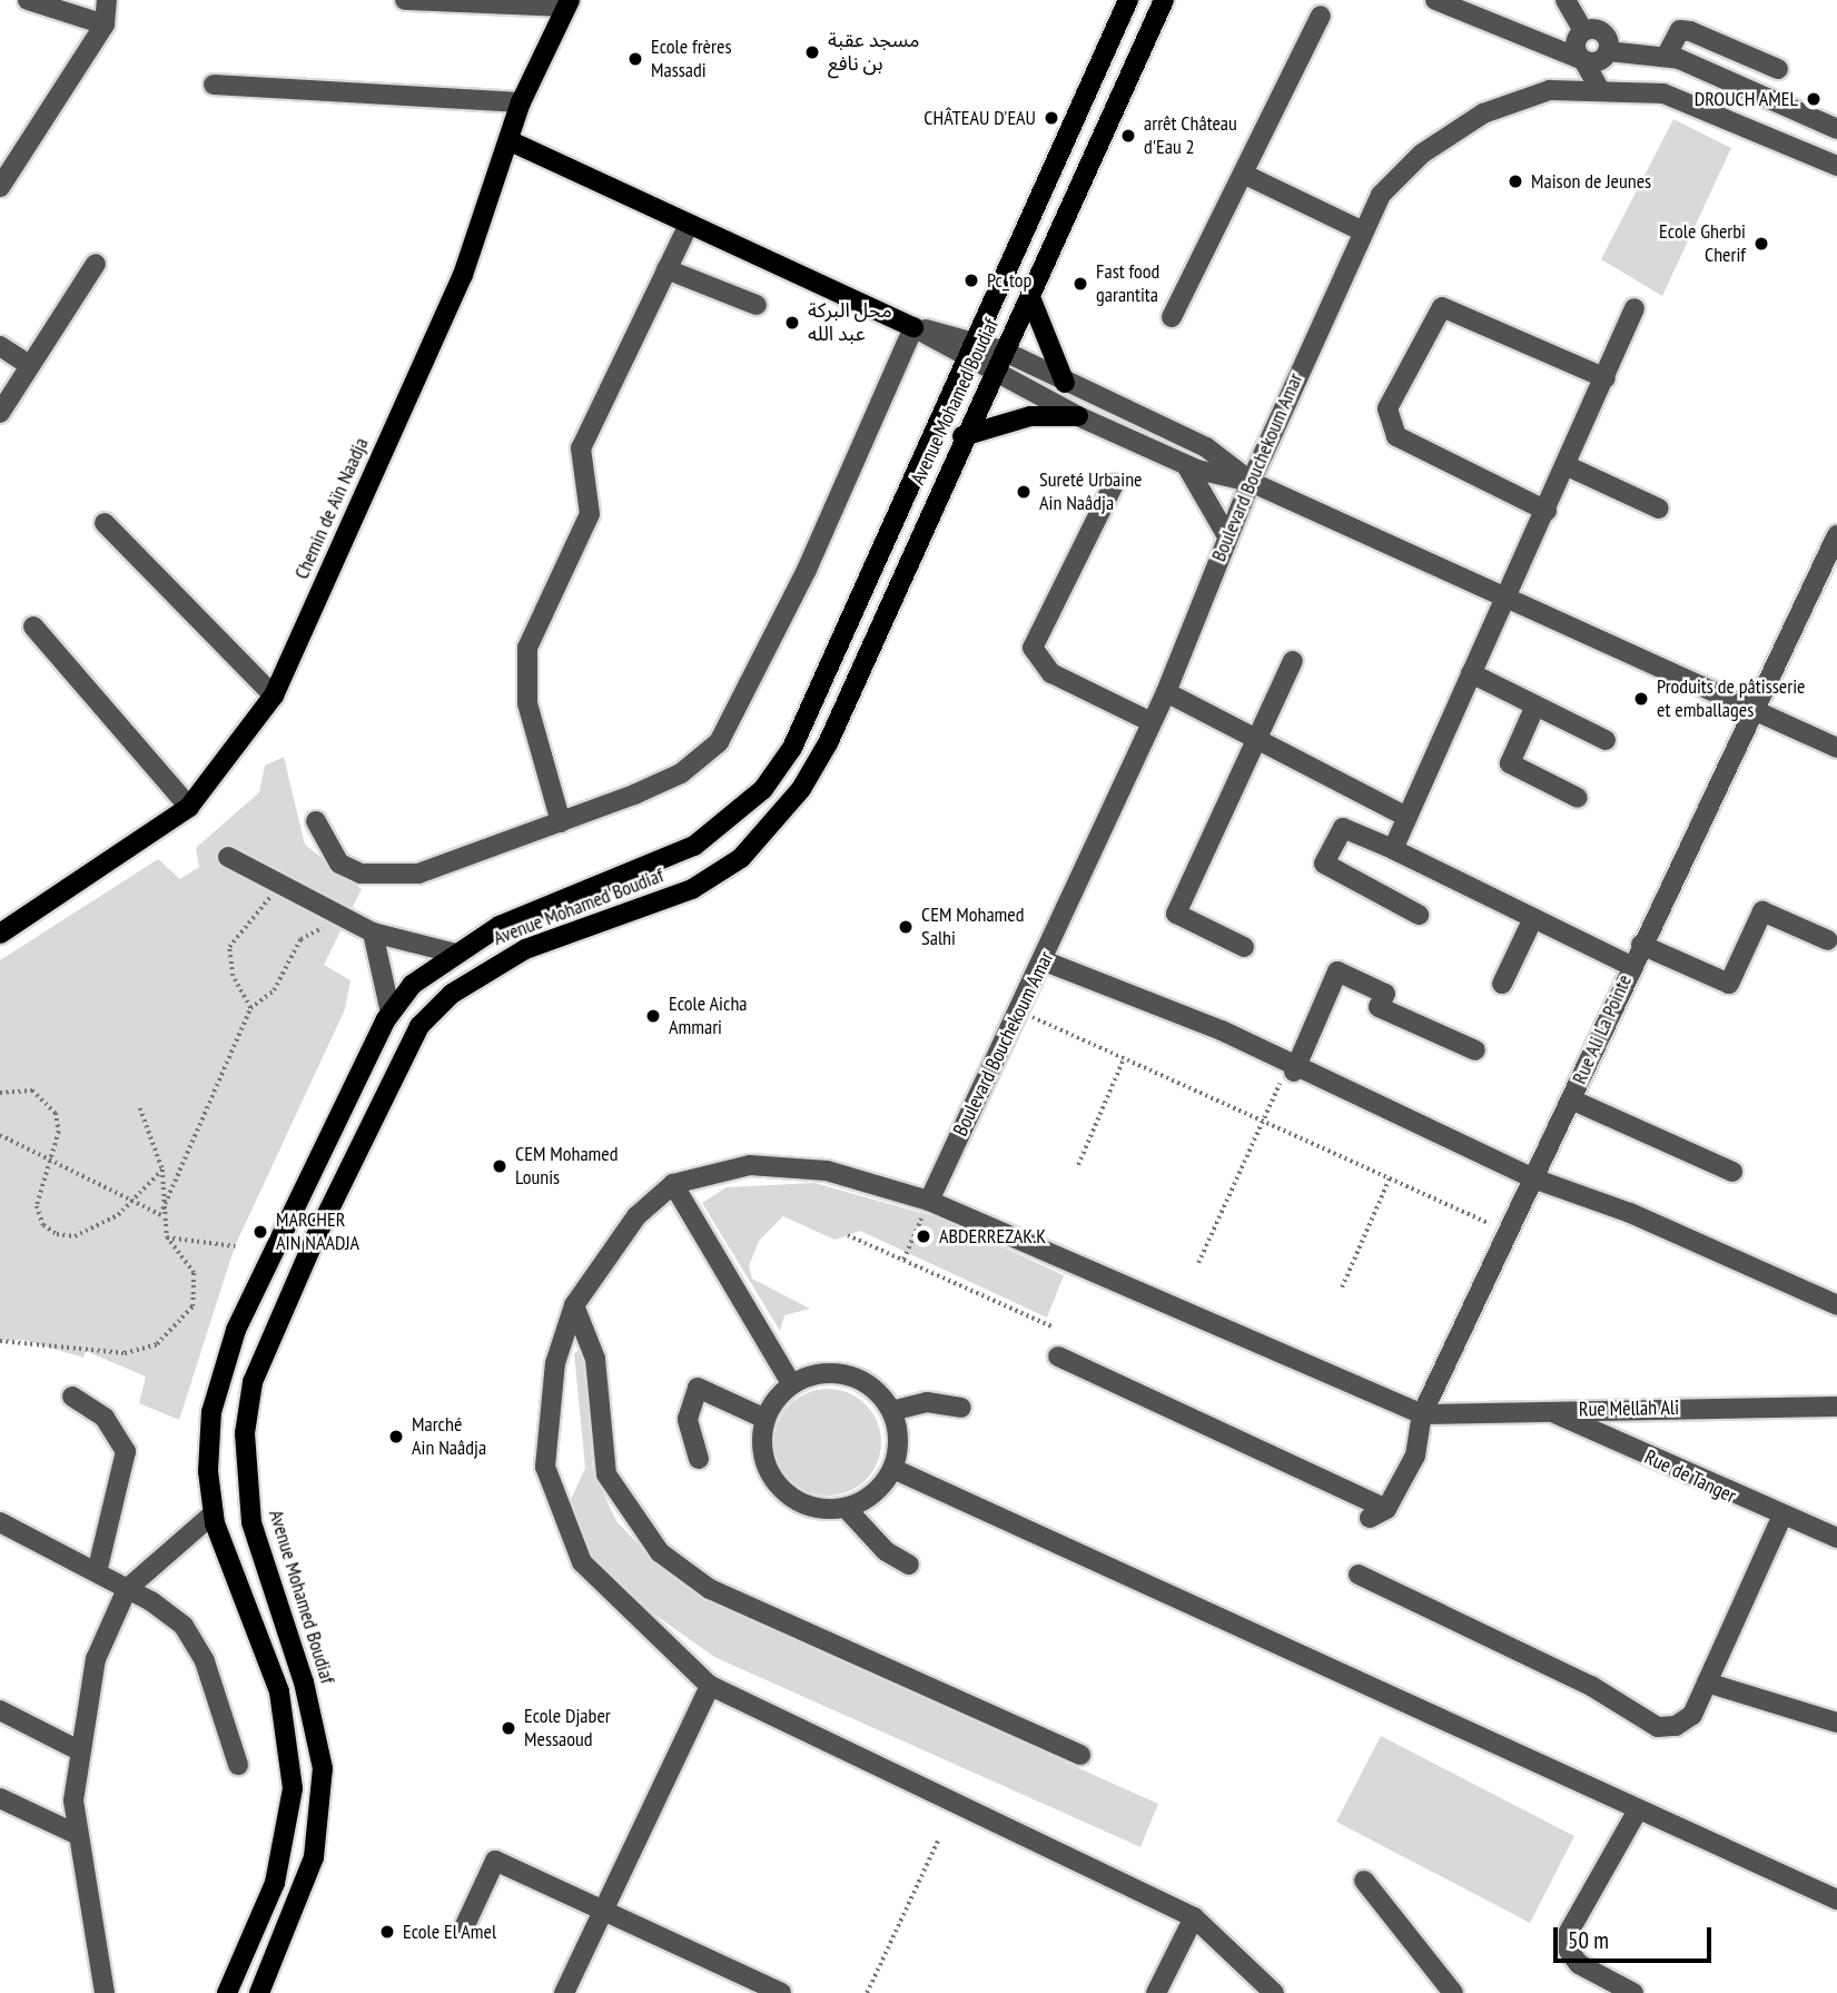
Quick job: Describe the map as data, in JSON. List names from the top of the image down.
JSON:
{
  "streets": {
    "main road": ["Avenue Mohamed Boudiaf", "Chemin de Aïn Naadja"],
    "street": [
      "Boulevard Bouchekoum Amar",
      "Rue Ali La Pointe",
      "Rue Mellah Ali",
      "Rue de Tanger"
    ]
  },
  "crossings": [
    ["Rue Ali La Pointe", "Rue Mellah Ali"],
    ["Rue Mellah Ali", "Rue de Tanger"]
  ],
  "places": [
    "مسجد عقبة بن نافع",
    "Ecole frères Massadi",
    "DROUCH AMEL",
    "CHÂTEAU D'EAU",
    "arrêt Château d'Eau 2",
    "Maison de Jeunes",
    "Ecole Gherbi Cherif",
    "Pc_top",
    "Fast food garantita",
    "محل البركة عبد الله",
    "Sureté Urbaine Ain Naâdja",
    "Produits de pâtisserie et emballages",
    "CEM Mohamed Salhi",
    "Ecole Aicha Ammari",
    "CEM Mohamed Lounis",
    "MARCHER AIN NAADJA",
    "ABDERREZAK.K",
    "Marché Ain Naâdja",
    "Ecole Djaber Messaoud",
    "Ecole El Amel"
  ],
  "scale_bar": "50 m"
}
